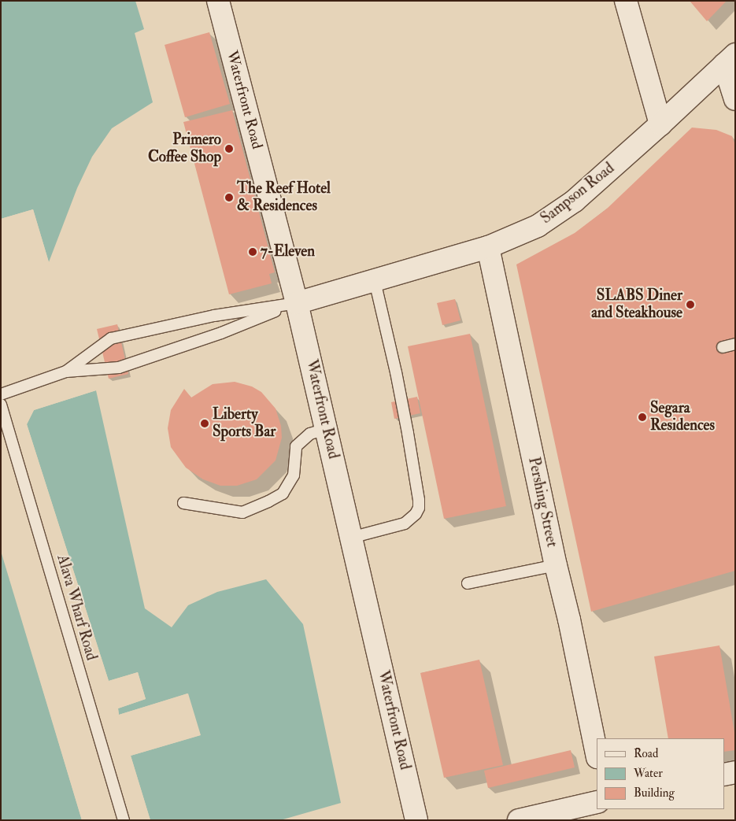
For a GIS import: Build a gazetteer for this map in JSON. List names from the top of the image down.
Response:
{
  "streets": {
    "street": ["Waterfront Road", "Sampson Road", "Pershing Street"],
    "lane": ["Alava Wharf Road"]
  },
  "crossings": [
    ["Waterfront Road", "Sampson Road"],
    ["Sampson Road", "Pershing Street"]
  ],
  "places": [
    "Primero Coffee Shop",
    "The Reef Hotel & Residences",
    "7-Eleven",
    "SLABS Diner and Steakhouse",
    "Segara Residences",
    "Liberty Sports Bar"
  ],
  "legend": ["Road", "Water", "Building"]
}
